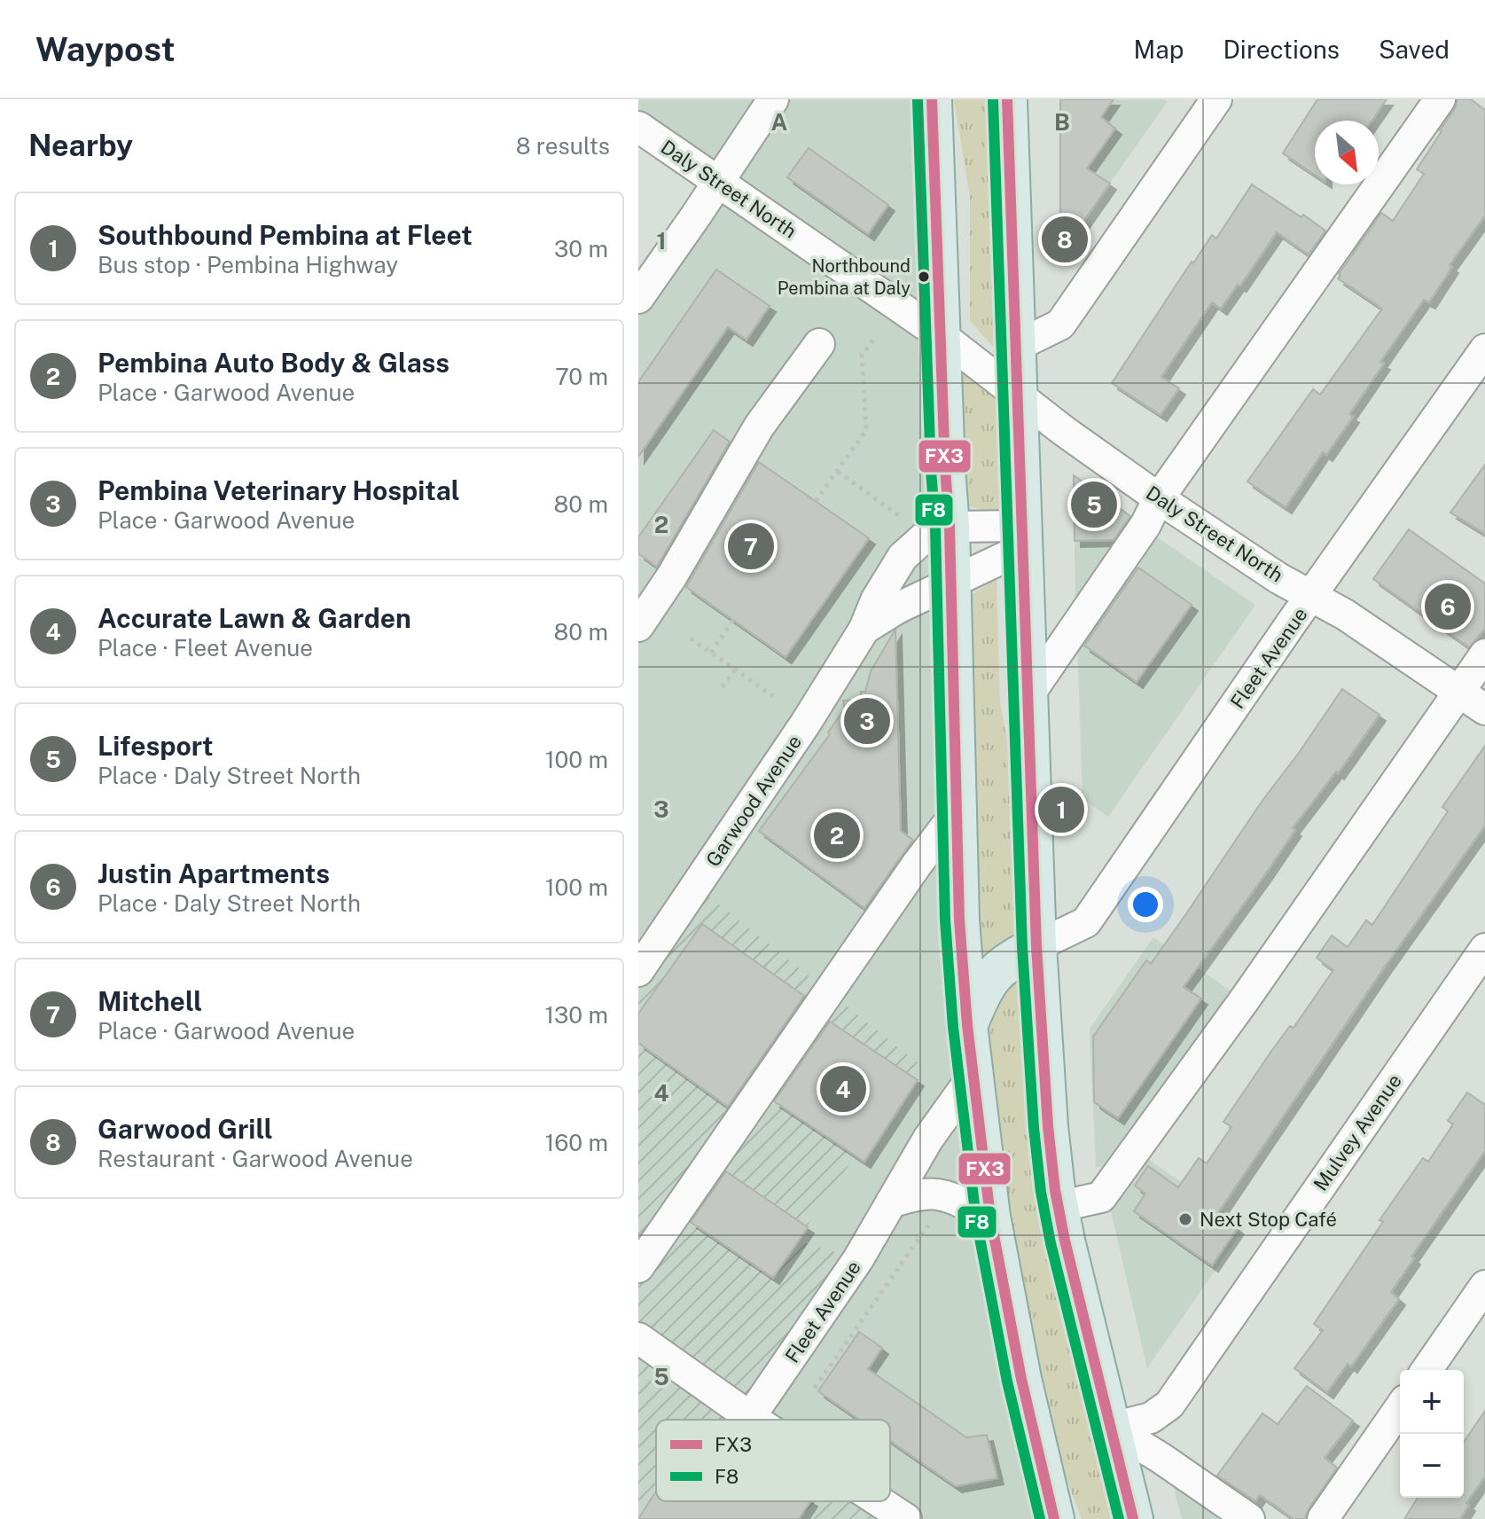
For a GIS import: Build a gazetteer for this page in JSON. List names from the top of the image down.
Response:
{
  "streets": {
    "street": [
      "Daly Street North",
      "Fleet Avenue",
      "Garwood Avenue",
      "Mulvey Avenue"
    ]
  },
  "crossings": [
    ["Daly Street North", "Fleet Avenue"]
  ],
  "places": ["Northbound Pembina at Daly", "Next Stop Café"],
  "lines": ["transit line FX3", "transit line F8"],
  "legend": ["FX3", "F8"],
  "north": "bottom right",
  "page": {
    "header": "Waypost",
    "nav": ["Map", "Directions", "Saved"],
    "heading": ["Nearby", "8 results"],
    "list": [
      {
        "mark": "1",
        "name": "Southbound Pembina at Fleet",
        "note": "Bus stop · Pembina Highway",
        "value": "30 m"
      },
      {
        "mark": "2",
        "name": "Pembina Auto Body & Glass",
        "note": "Place · Garwood Avenue",
        "value": "70 m"
      },
      {
        "mark": "3",
        "name": "Pembina Veterinary Hospital",
        "note": "Place · Garwood Avenue",
        "value": "80 m"
      },
      {
        "mark": "4",
        "name": "Accurate Lawn & Garden",
        "note": "Place · Fleet Avenue",
        "value": "80 m"
      },
      {
        "mark": "5",
        "name": "Lifesport",
        "note": "Place · Daly Street North",
        "value": "100 m"
      },
      {
        "mark": "6",
        "name": "Justin Apartments",
        "note": "Place · Daly Street North",
        "value": "100 m"
      },
      {
        "mark": "7",
        "name": "Mitchell",
        "note": "Place · Garwood Avenue",
        "value": "130 m"
      },
      {
        "mark": "8",
        "name": "Garwood Grill",
        "note": "Restaurant · Garwood Avenue",
        "value": "160 m"
      }
    ],
    "pins": [
      "8",
      "5",
      "7",
      "6",
      "3",
      "1",
      "2",
      "4"
    ],
    "map_buttons": ["+", "−"]
  },
  "grid": {
    "columns": ["A", "B"],
    "rows": [
      "1",
      "2",
      "3",
      "4",
      "5"
    ]
  }
}
